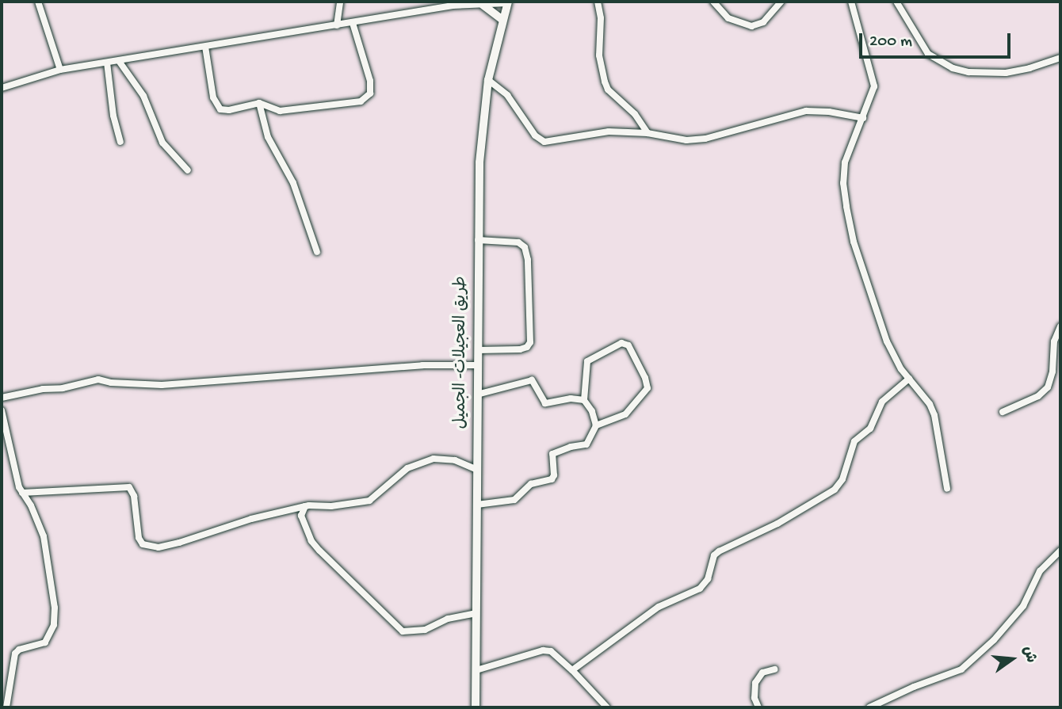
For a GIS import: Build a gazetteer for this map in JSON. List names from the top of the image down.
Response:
{
  "streets": {
    "main road": ["طريق العجيلات- الجميل"]
  },
  "scale_bar": "200 m",
  "north": "right"
}
